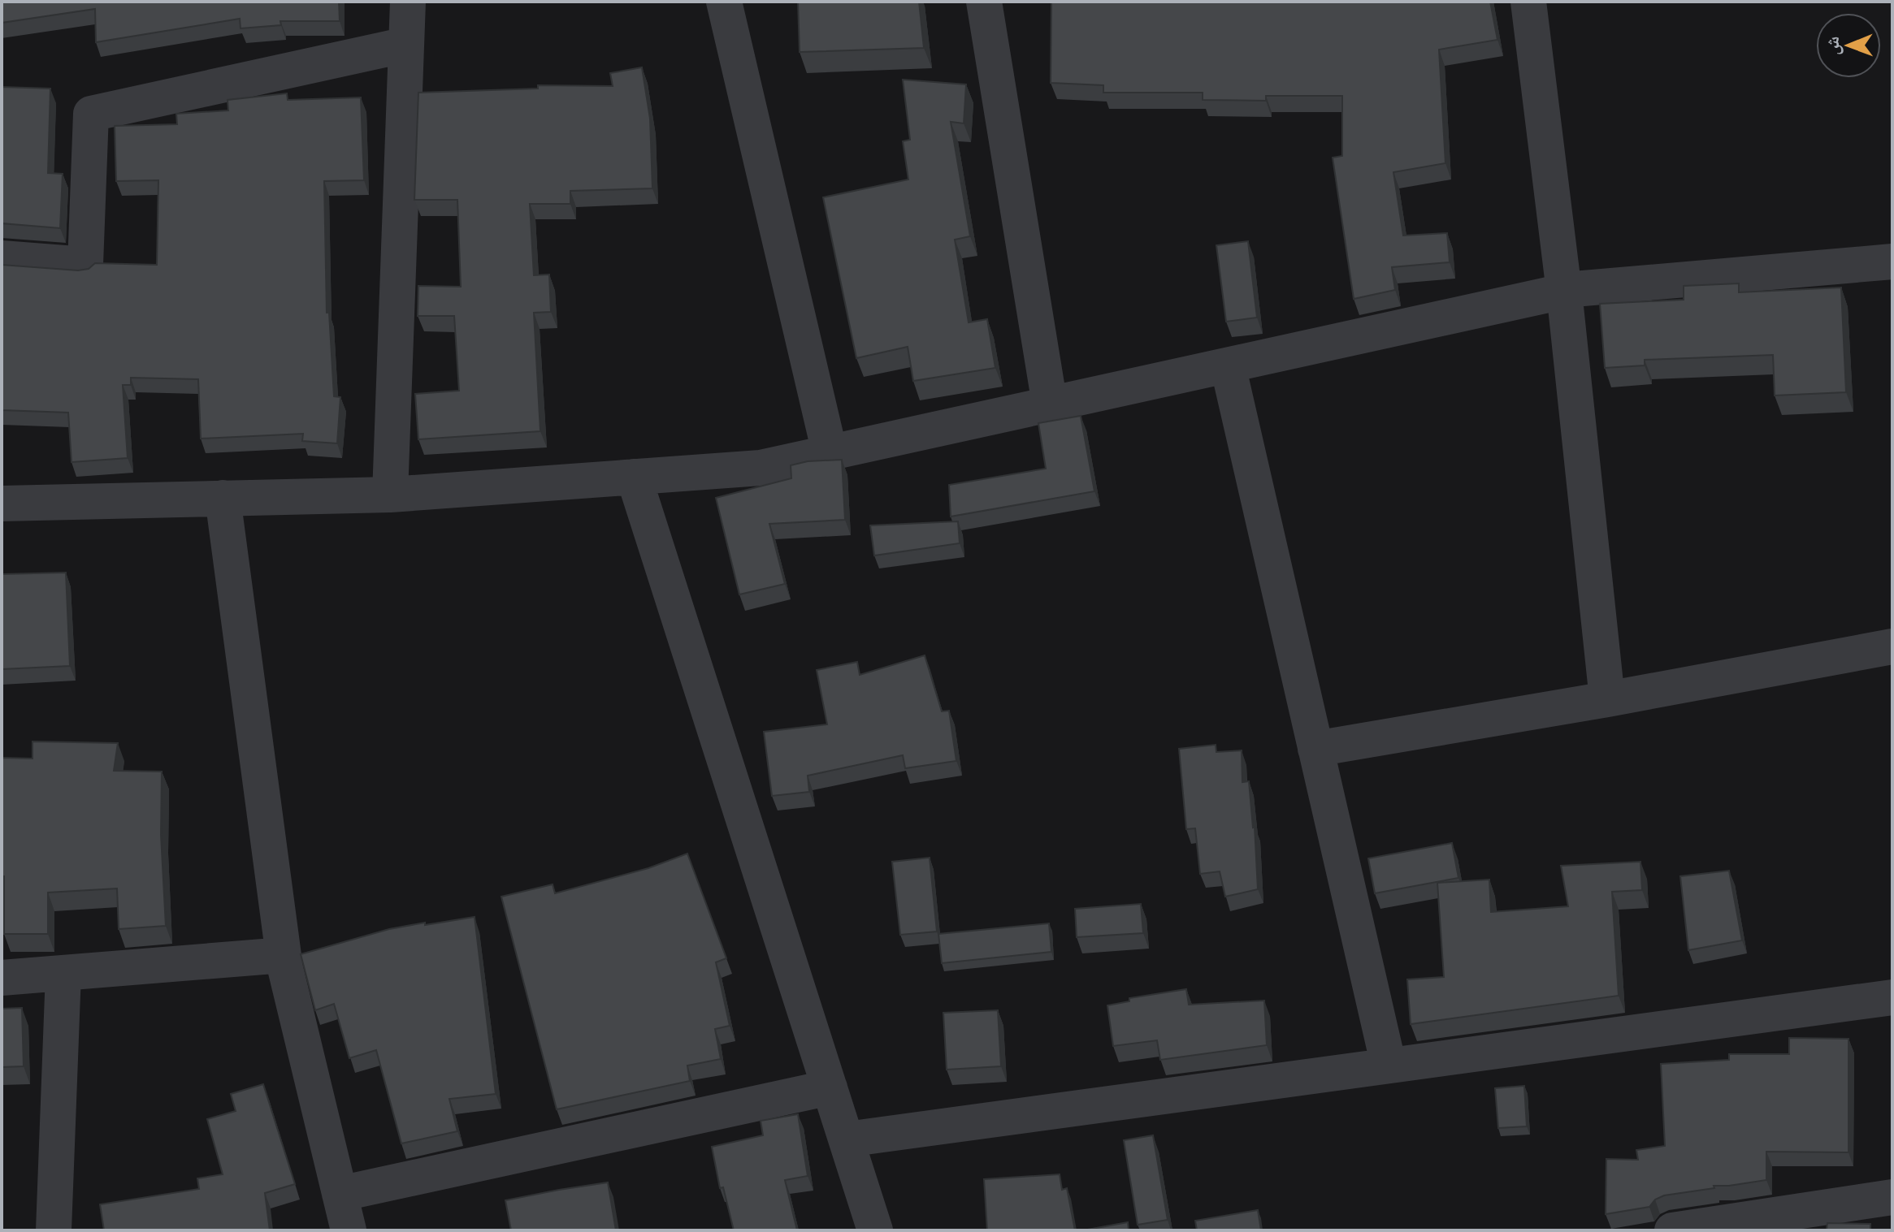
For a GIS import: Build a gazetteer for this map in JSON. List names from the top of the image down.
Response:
{
  "north": "left"
}
